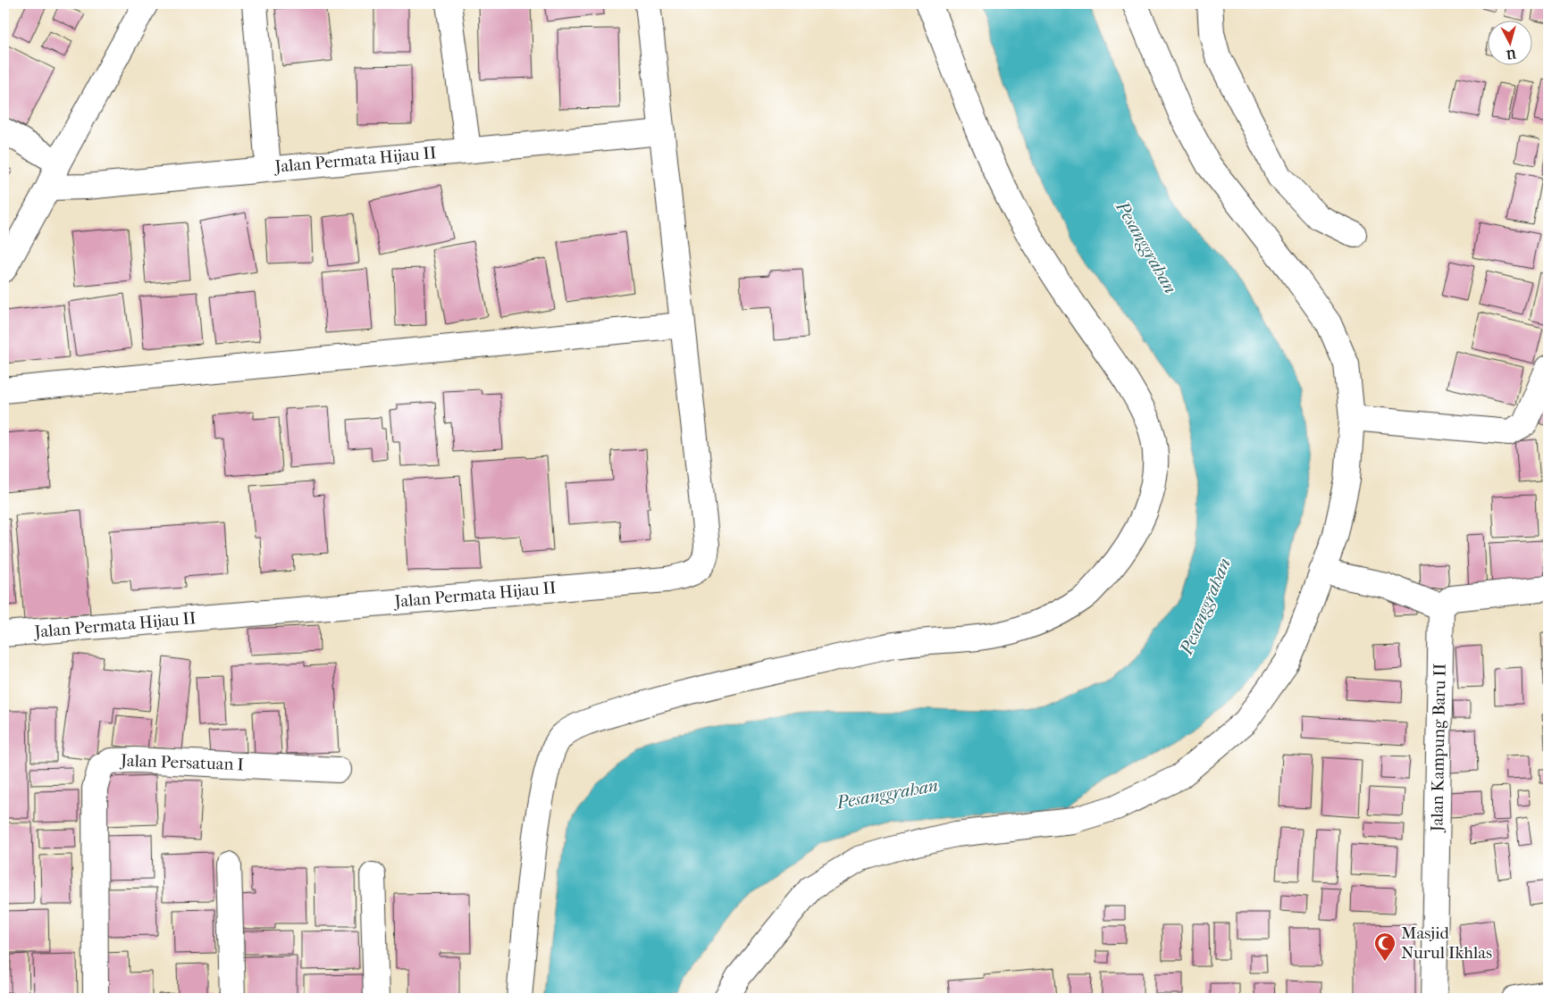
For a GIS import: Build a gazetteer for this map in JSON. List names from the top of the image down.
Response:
{
  "streets": {
    "street": ["Jalan Permata Hijau II", "Jalan Kampung Baru II", "Jalan Persatuan I"]
  },
  "water": ["Pesanggrahan"],
  "places": {
    "mosque": ["Masjid Nurul Ikhlas"]
  },
  "north": "bottom"
}
